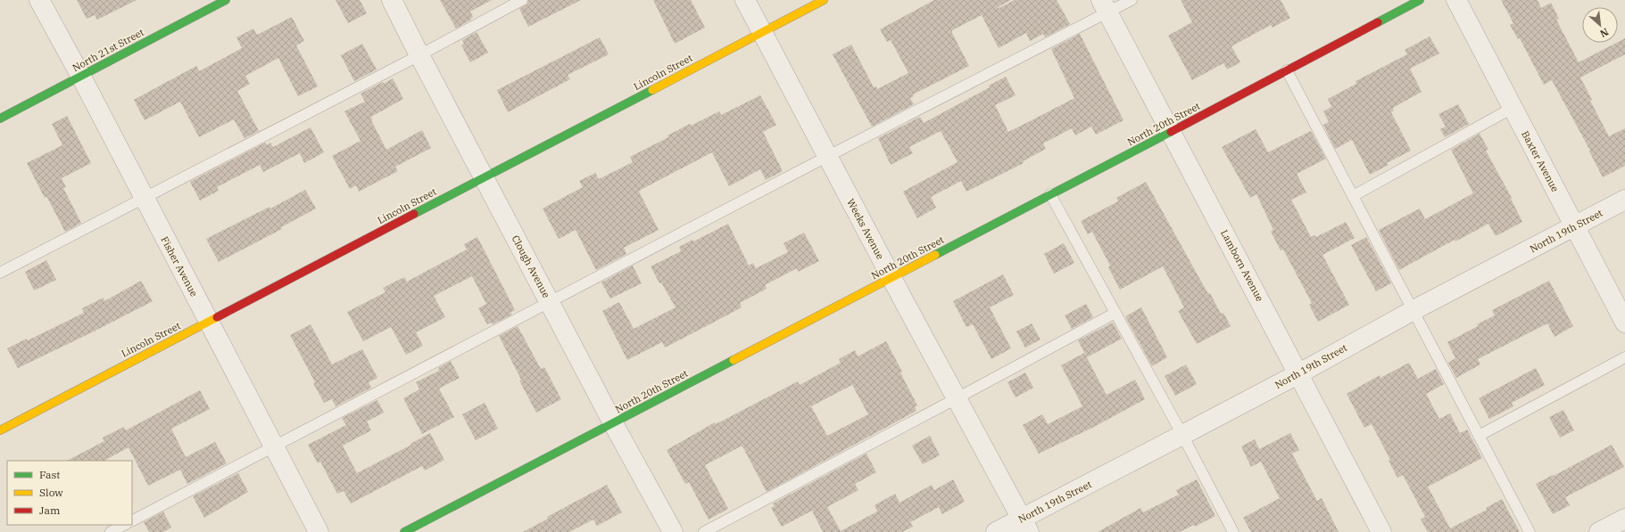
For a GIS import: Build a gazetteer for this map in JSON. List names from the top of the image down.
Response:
{
  "streets": {
    "street": [
      "North 21st Street",
      "Lincoln Street",
      "North 20th Street",
      "Baxter Avenue",
      "Weeks Avenue",
      "North 19th Street",
      "Lamborn Avenue",
      "Fisher Avenue",
      "Clough Avenue"
    ]
  },
  "crossings": [
    ["North 21st Street", "Fisher Avenue"],
    ["Lincoln Street", "Weeks Avenue"],
    ["Lincoln Street", "Fisher Avenue"],
    ["Lincoln Street", "Clough Avenue"],
    ["North 20th Street", "Weeks Avenue"],
    ["North 20th Street", "Lamborn Avenue"],
    ["North 20th Street", "Clough Avenue"],
    ["Baxter Avenue", "North 19th Street"],
    ["Weeks Avenue", "North 19th Street"],
    ["North 19th Street", "Lamborn Avenue"]
  ],
  "legend": ["Fast", "Slow", "Jam"],
  "north": "bottom right"
}
